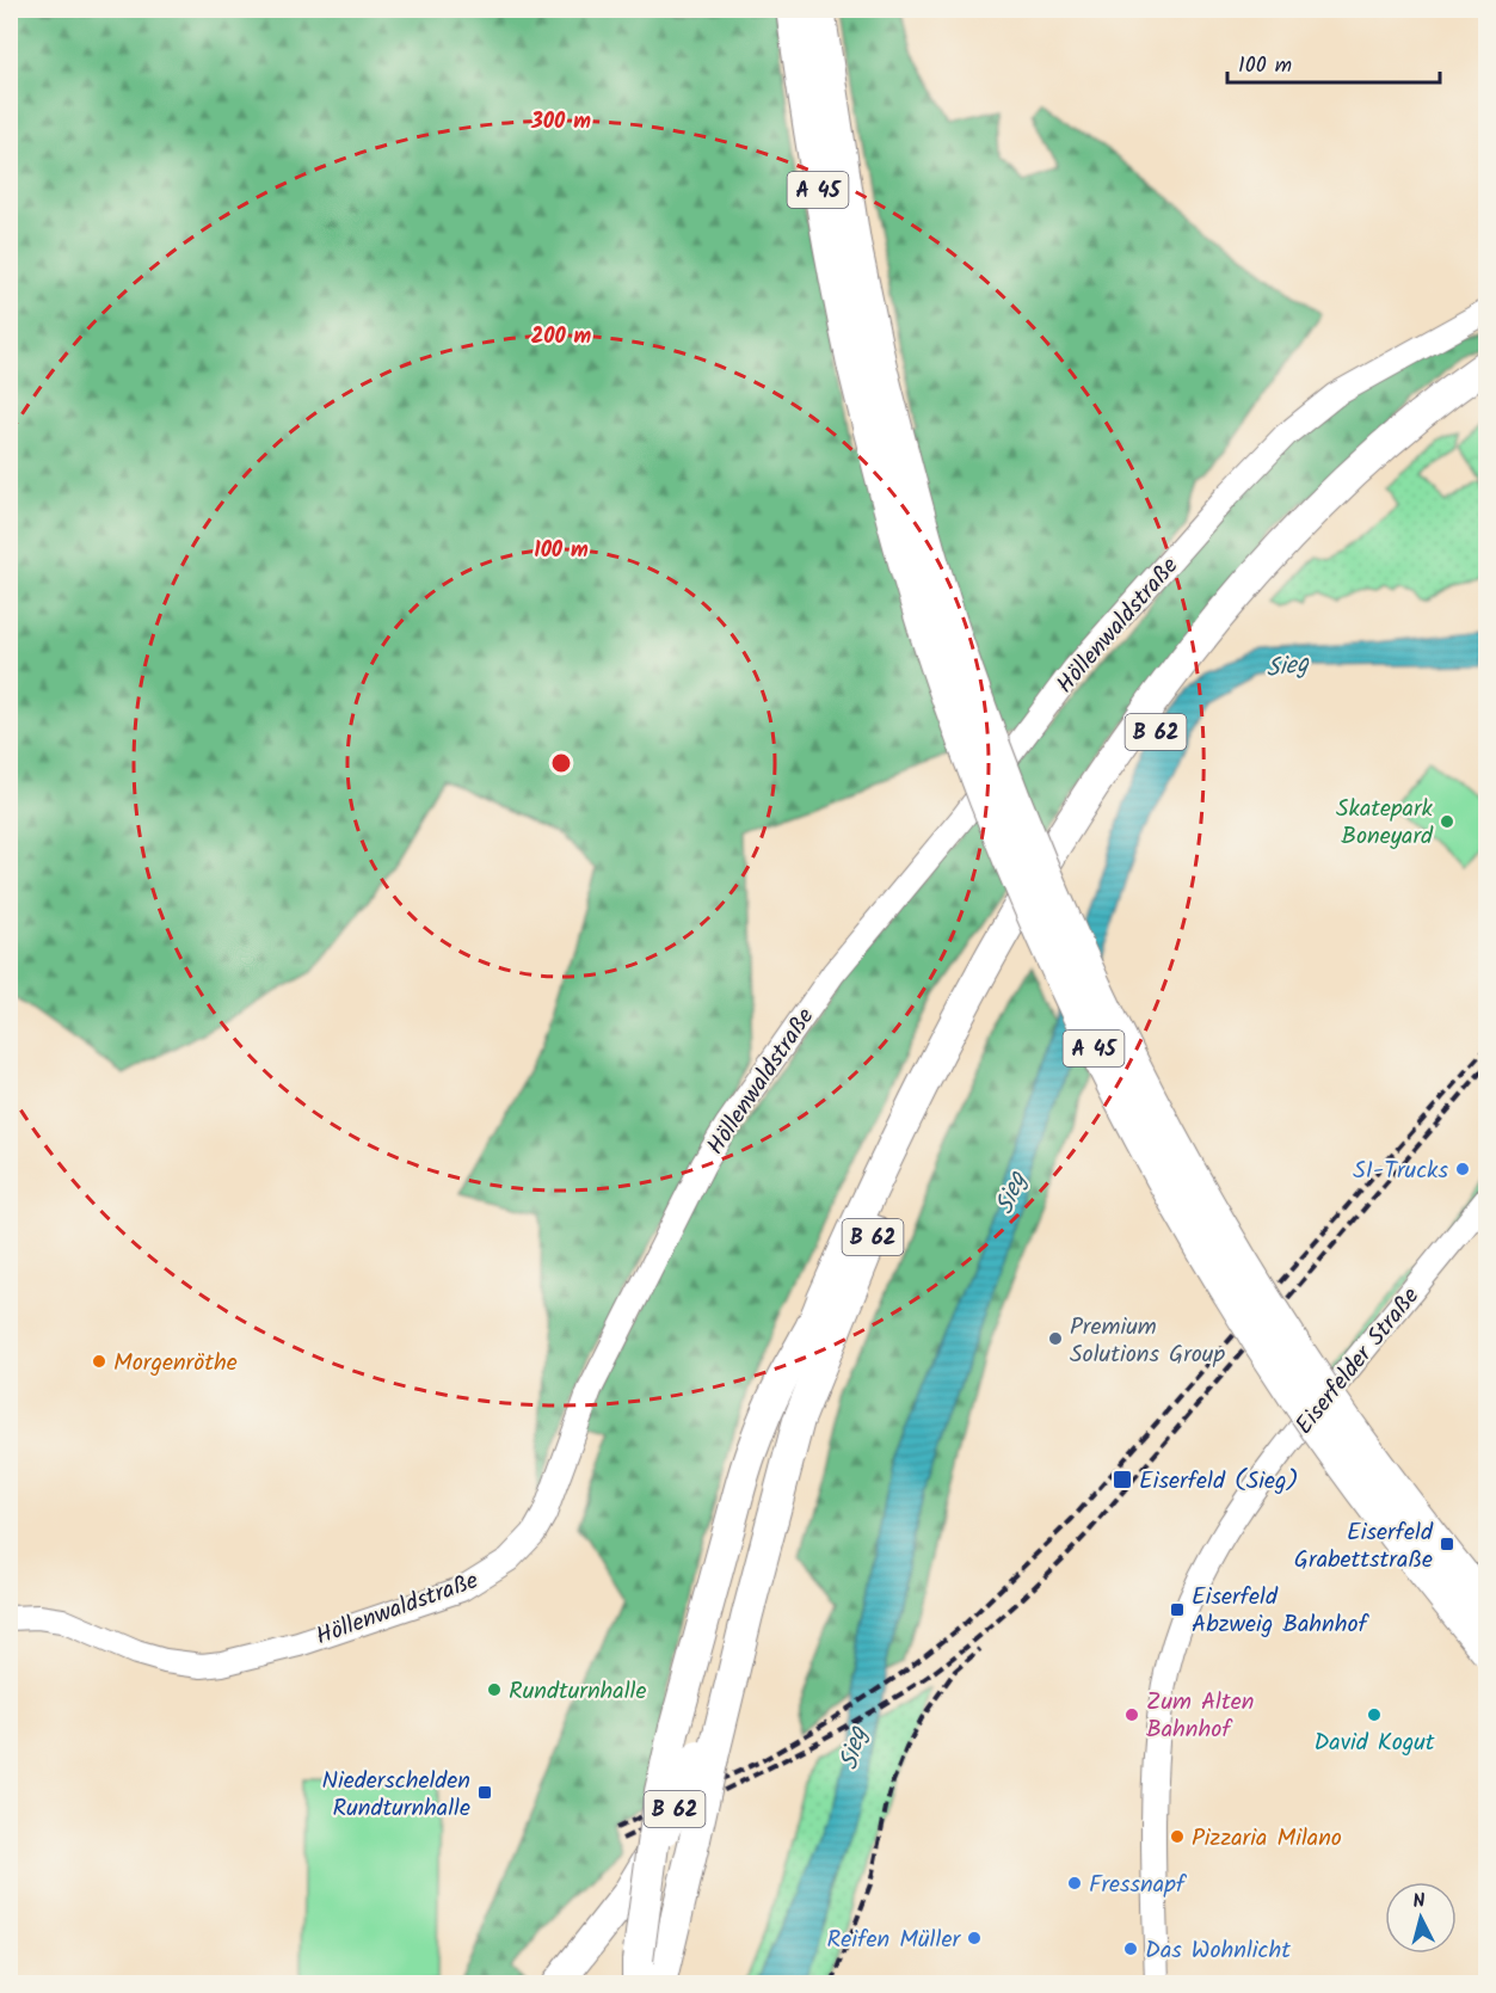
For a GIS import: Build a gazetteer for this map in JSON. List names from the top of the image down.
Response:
{
  "streets": {
    "highway": ["A 45", "B 62"],
    "street": ["Höllenwaldstraße", "Eiserfelder Straße"]
  },
  "water": ["Sieg"],
  "places": {
    "other": [
      "Skatepark Boneyard",
      "SI-Trucks",
      "Premium Solutions Group",
      "Morgenröthe",
      "Rundturnhalle",
      "Zum Alten Bahnhof",
      "David Kogut",
      "Pizzaria Milano",
      "Fressnapf",
      "Reifen Müller",
      "Das Wohnlicht"
    ],
    "transit": [
      "Eiserfeld (Sieg)",
      "Eiserfeld Grabettstraße",
      "Eiserfeld Abzweig Bahnhof",
      "Niederschelden Rundturnhalle"
    ]
  },
  "scale_bar": "100 m",
  "north": "top",
  "rings": ["300 m", "200 m", "100 m"]
}
